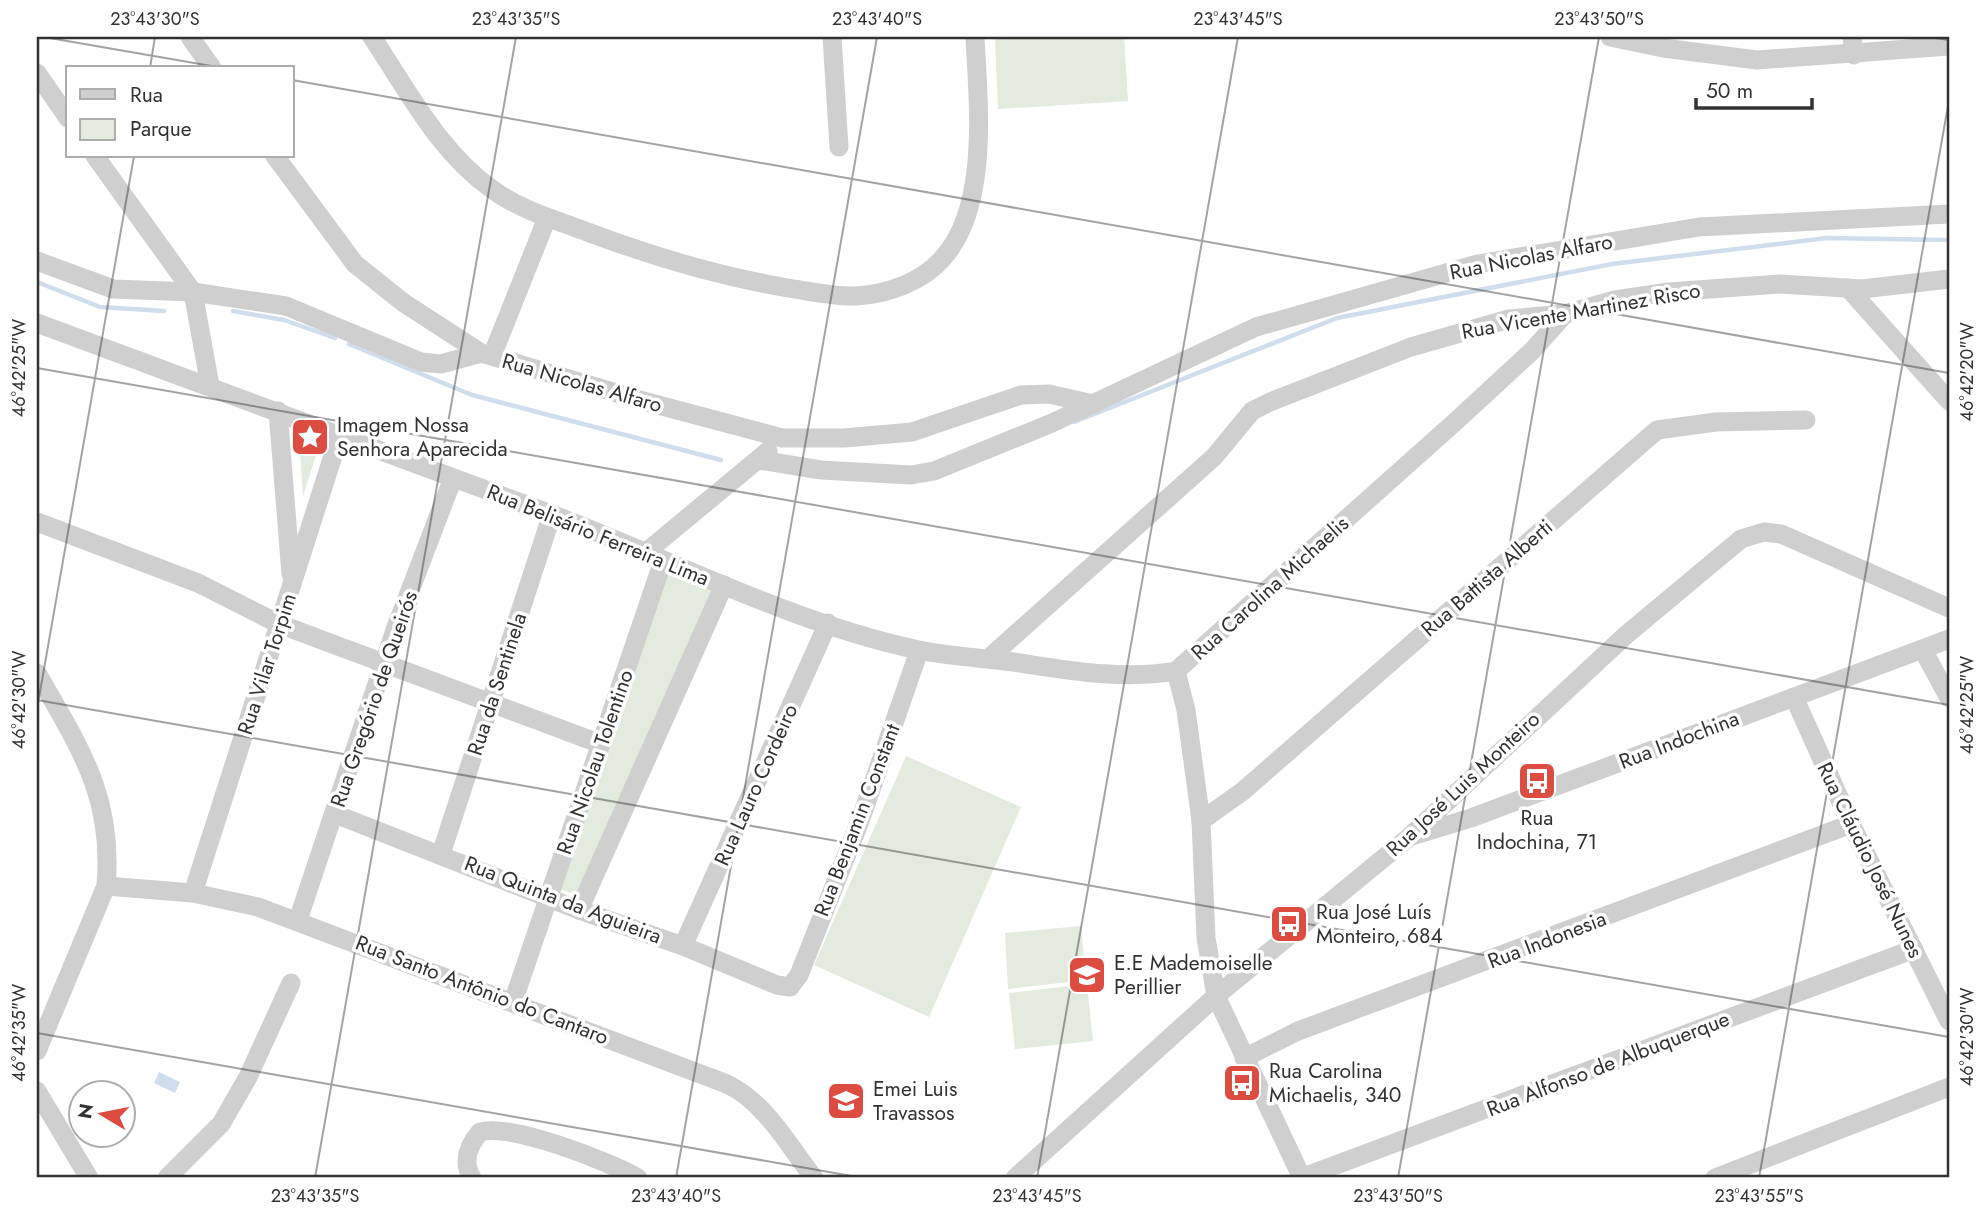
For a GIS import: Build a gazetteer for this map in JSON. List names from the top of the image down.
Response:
{
  "streets": {
    "street": [
      "Rua Nicolas Alfaro",
      "Rua Vicente Martinez Risco",
      "Rua Belisário Ferreira Lima",
      "Rua Battista Alberti",
      "Rua Carolina Michaelis",
      "Rua Vilar Torpim",
      "Rua da Sentinela",
      "Rua Gregório de Queirós",
      "Rua Indochina",
      "Rua Nicolau Tolentino",
      "Rua José Luis Monteiro",
      "Rua Lauro Cordeiro",
      "Rua Benjamin Constant",
      "Rua Cláudio José Nunes",
      "Rua Quinta da Aguieira",
      "Rua Indonesia",
      "Rua Santo Antônio do Cantaro",
      "Rua Alfonso de Albuquerque"
    ]
  },
  "crossings": [
    ["Rua Vicente Martinez Risco", "Rua Belisário Ferreira Lima"],
    ["Rua Vicente Martinez Risco", "Rua Carolina Michaelis"],
    ["Rua Belisário Ferreira Lima", "Rua Carolina Michaelis"],
    ["Rua Belisário Ferreira Lima", "Rua Vilar Torpim"],
    ["Rua Belisário Ferreira Lima", "Rua da Sentinela"],
    ["Rua Belisário Ferreira Lima", "Rua Gregório de Queirós"],
    ["Rua Belisário Ferreira Lima", "Rua Nicolau Tolentino"],
    ["Rua Belisário Ferreira Lima", "Rua Lauro Cordeiro"],
    ["Rua Belisário Ferreira Lima", "Rua Benjamin Constant"],
    ["Rua Battista Alberti", "Rua Carolina Michaelis"],
    ["Rua Carolina Michaelis", "Rua José Luis Monteiro"],
    ["Rua Carolina Michaelis", "Rua Indonesia"],
    ["Rua Carolina Michaelis", "Rua Alfonso de Albuquerque"],
    ["Rua Vilar Torpim", "Rua Santo Antônio do Cantaro"],
    ["Rua da Sentinela", "Rua Quinta da Aguieira"],
    ["Rua Gregório de Queirós", "Rua Quinta da Aguieira"],
    ["Rua Gregório de Queirós", "Rua Santo Antônio do Cantaro"],
    ["Rua Indochina", "Rua José Luis Monteiro"],
    ["Rua Indochina", "Rua Cláudio José Nunes"],
    ["Rua Nicolau Tolentino", "Rua Quinta da Aguieira"],
    ["Rua Nicolau Tolentino", "Rua Santo Antônio do Cantaro"],
    ["Rua Lauro Cordeiro", "Rua Quinta da Aguieira"],
    ["Rua Benjamin Constant", "Rua Quinta da Aguieira"],
    ["Rua Cláudio José Nunes", "Rua Indonesia"],
    ["Rua Cláudio José Nunes", "Rua Alfonso de Albuquerque"]
  ],
  "places": {
    "place": ["Imagem Nossa Senhora Aparecida"],
    "bus stop": ["Rua Indochina, 71", "Rua José Luís Monteiro, 684", "Rua Carolina Michaelis, 340"],
    "school or university": ["E.E Mademoiselle Perillier", "Emei Luis Travassos"]
  },
  "legend": ["Rua", "Parque"],
  "scale_bar": "50 m",
  "north": "left",
  "coordinates": [
    "23°43'30\"S",
    "23°43'35\"S",
    "23°43'40\"S",
    "23°43'45\"S",
    "23°43'50\"S",
    "46°42'25\"W",
    "46°42'20\"W",
    "46°42'30\"W",
    "46°42'35\"W",
    "23°43'55\"S"
  ]
}
